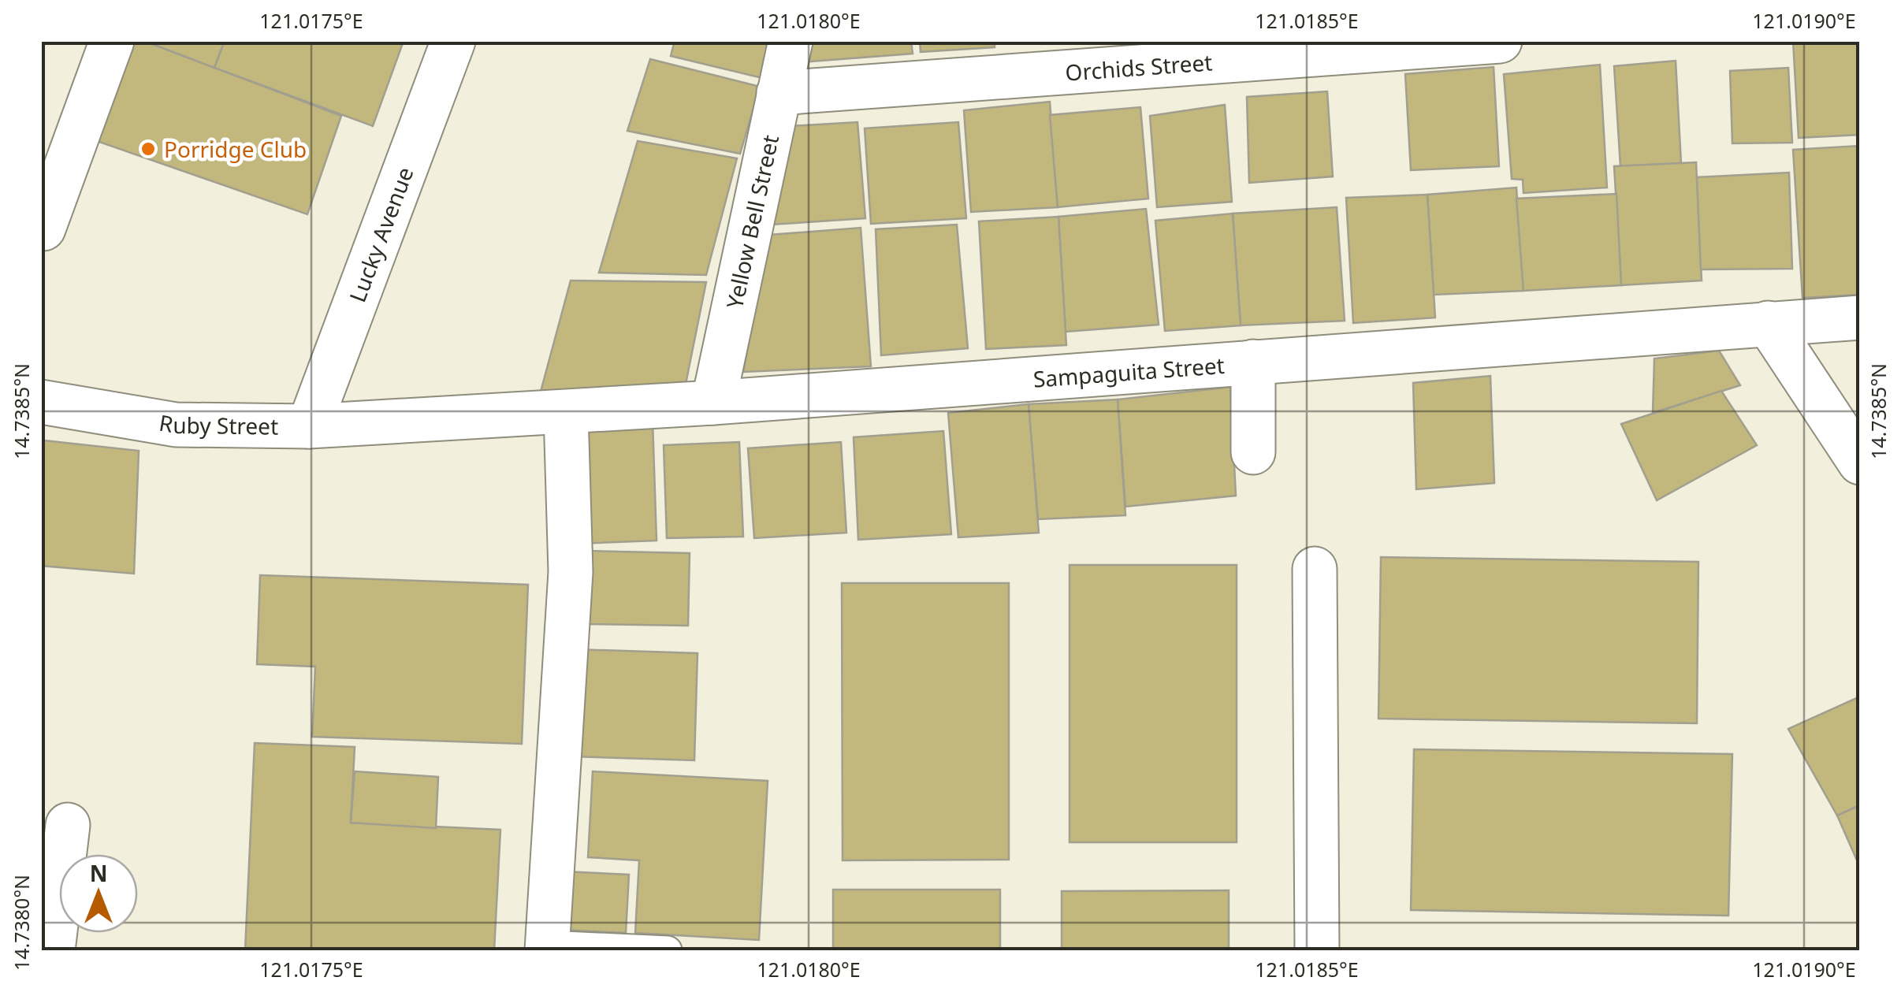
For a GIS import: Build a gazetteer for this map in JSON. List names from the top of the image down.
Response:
{
  "streets": {
    "street": [
      "Orchids Street",
      "Yellow Bell Street",
      "Lucky Avenue",
      "Sampaguita Street",
      "Ruby Street"
    ]
  },
  "crossings": [
    ["Orchids Street", "Yellow Bell Street"],
    ["Yellow Bell Street", "Sampaguita Street"],
    ["Lucky Avenue", "Ruby Street"],
    ["Sampaguita Street", "Ruby Street"]
  ],
  "places": ["Porridge Club"],
  "north": "top",
  "coordinates": [
    "121.0175°E",
    "121.0180°E",
    "121.0185°E",
    "121.0190°E",
    "14.7385°N",
    "14.7380°N"
  ]
}
